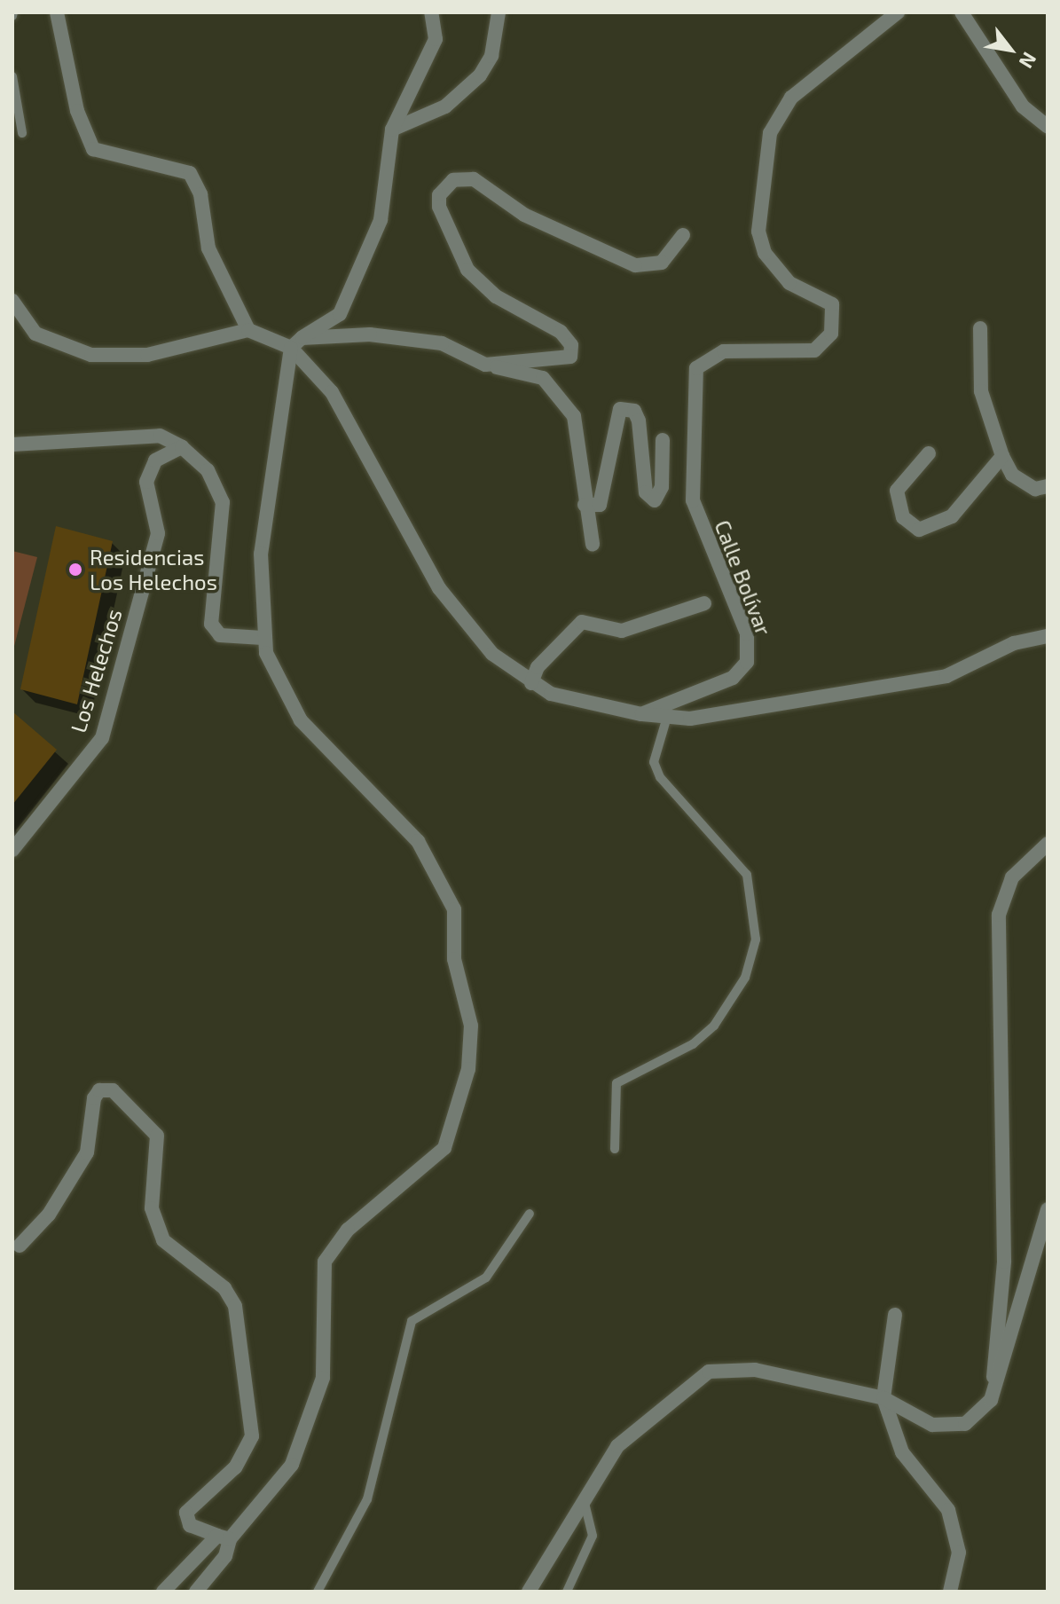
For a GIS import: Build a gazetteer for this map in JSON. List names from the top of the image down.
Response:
{
  "streets": {
    "street": ["Calle Bolívar", "Los Helechos"]
  },
  "places": ["Residencias Los Helechos"],
  "north": "bottom right"
}
